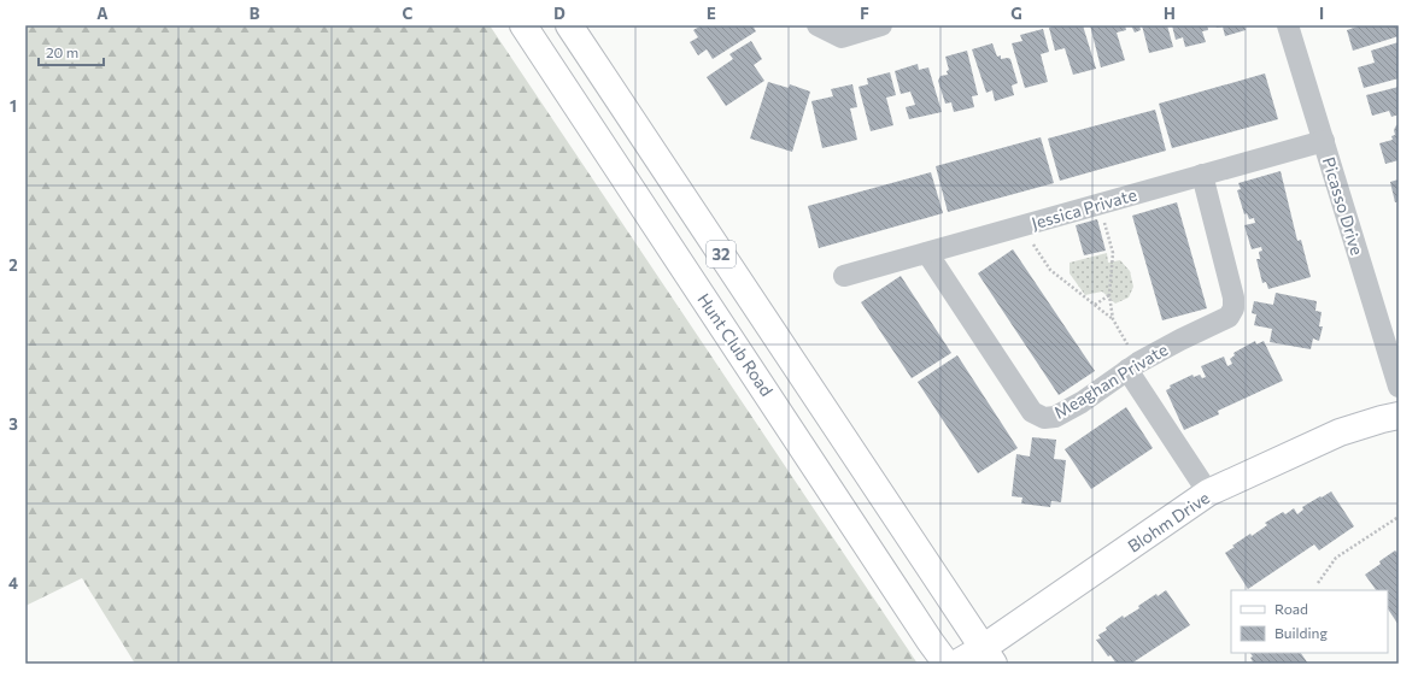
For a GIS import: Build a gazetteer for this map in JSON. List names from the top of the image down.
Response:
{
  "streets": {
    "main road": ["32", "Hunt Club Road", "Blohm Drive"],
    "street": ["Picasso Drive", "Jessica Private", "Meaghan Private"]
  },
  "crossings": [
    ["Picasso Drive", "Jessica Private"],
    ["Jessica Private", "Meaghan Private"],
    ["32", "Blohm Drive"]
  ],
  "legend": ["Road", "Building"],
  "scale_bar": "20 m",
  "grid": {
    "columns": [
      "A",
      "B",
      "C",
      "D",
      "E",
      "F",
      "G",
      "H",
      "I"
    ],
    "rows": [
      "1",
      "2",
      "3",
      "4"
    ]
  }
}
